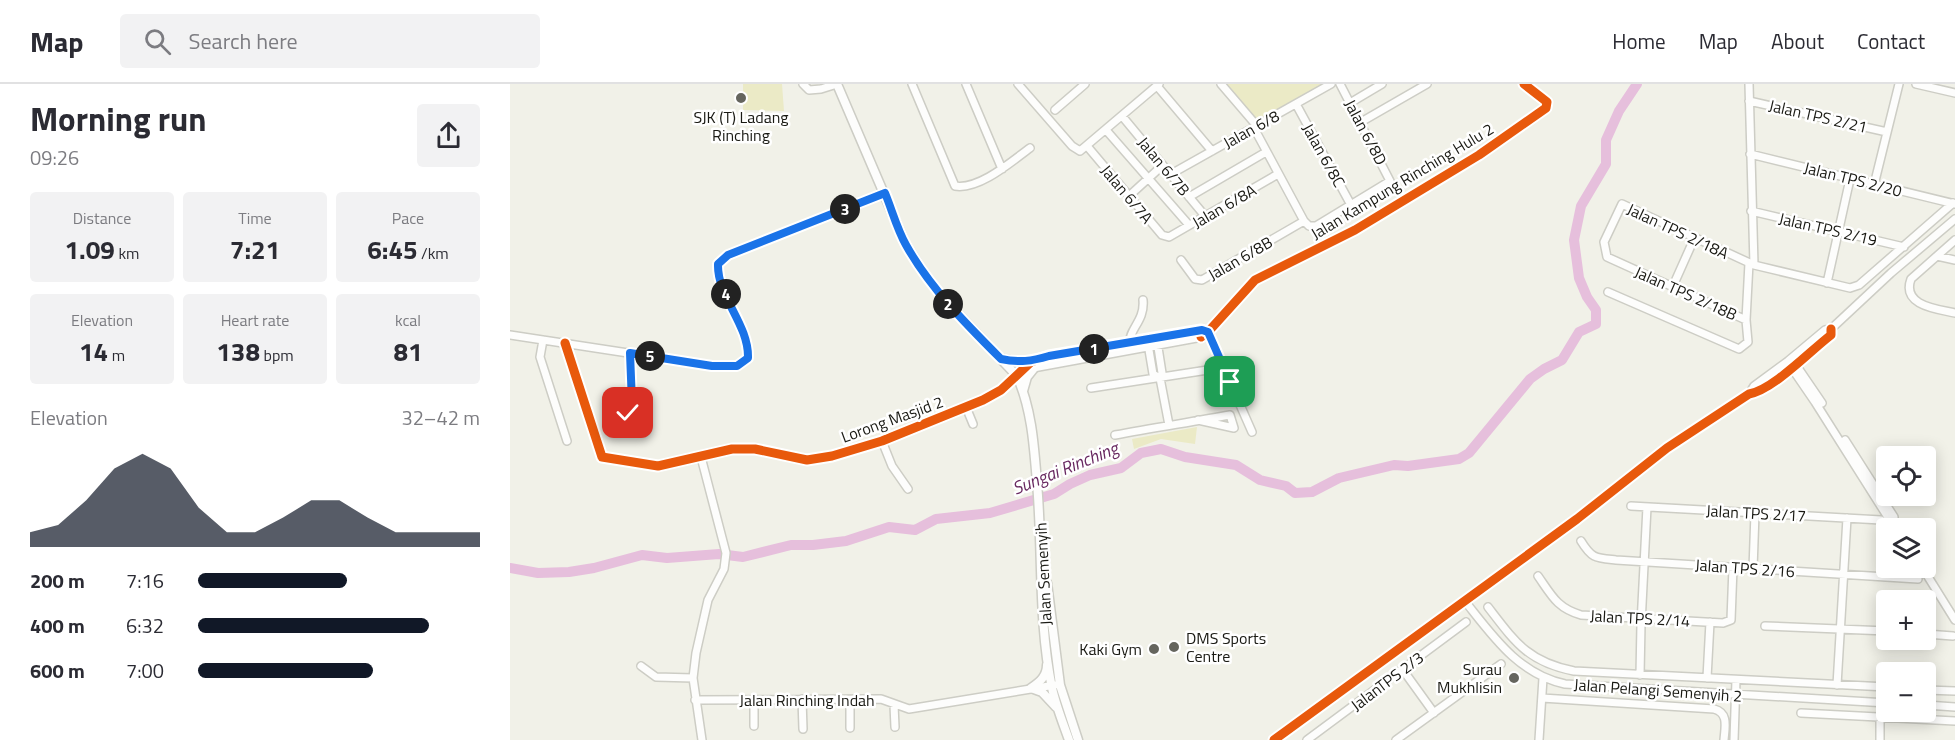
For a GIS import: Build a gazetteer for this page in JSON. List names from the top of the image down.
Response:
{
  "streets": {
    "main road": ["Jalan Semenyih"],
    "street": [
      "Jalan TPS 2/21",
      "Jalan 6/8",
      "Jalan 6/8D",
      "Jalan 6/8C",
      "Jalan 6/7B",
      "Jalan TPS 2/20",
      "Jalan Kampung Rinching Hulu 2",
      "Jalan 6/7A",
      "Jalan 6/8A",
      "Jalan TPS 2/19",
      "Jalan TPS 2/18A",
      "Jalan 6/8B",
      "Jalan TPS 2/18B",
      "Lorong Masjid 2",
      "Jalan TPS 2/17",
      "Jalan TPS 2/16",
      "Jalan TPS 2/14",
      "JalanTPS 2/3",
      "Jalan Pelangi Semenyih 2",
      "Jalan Rinching Indah"
    ]
  },
  "crossings": [
    ["Jalan TPS 2/21", "Jalan TPS 2/18B"],
    ["Jalan 6/8", "Jalan 6/8C"],
    ["Jalan 6/8", "Jalan 6/7B"],
    ["Jalan 6/8D", "Jalan 6/8C"],
    ["Jalan 6/7B", "Jalan 6/8A"],
    ["Jalan TPS 2/20", "Jalan TPS 2/18A"],
    ["Jalan TPS 2/20", "Jalan TPS 2/18B"],
    ["Jalan 6/7A", "Jalan 6/8A"],
    ["Jalan TPS 2/19", "Jalan TPS 2/18A"],
    ["Jalan TPS 2/19", "Jalan TPS 2/18B"],
    ["Jalan TPS 2/18A", "Jalan TPS 2/18B"],
    ["Lorong Masjid 2", "Jalan Semenyih"],
    ["Jalan TPS 2/16", "Jalan TPS 2/14"],
    ["Jalan Semenyih", "Jalan Rinching Indah"]
  ],
  "water": ["Sungai Rinching"],
  "places": [
    "SJK (T) Ladang Rinching",
    "DMS Sports Centre",
    "Kaki Gym",
    "Surau Mukhlisin"
  ],
  "page": {
    "header": "Map",
    "search": "Search here",
    "nav": [
      "Home",
      "Map",
      "About",
      "Contact"
    ],
    "heading": ["Morning run", "09:26"],
    "stats": [
      ["Distance", "1.09 km"],
      ["Time", "7:21"],
      ["Pace", "6:45 /km"],
      ["Elevation", "14 m"],
      ["Heart rate", "138 bpm"],
      ["kcal", "81"]
    ],
    "pins": [
      "3",
      "4",
      "2",
      "1",
      "5"
    ],
    "chart": ["Elevation", "32–42 m"],
    "map_buttons": ["+", "−"],
    "list": [
      {
        "name": "200 m",
        "note": "7:16"
      },
      {
        "name": "400 m",
        "note": "6:32"
      },
      {
        "name": "600 m",
        "note": "7:00"
      }
    ]
  }
}
